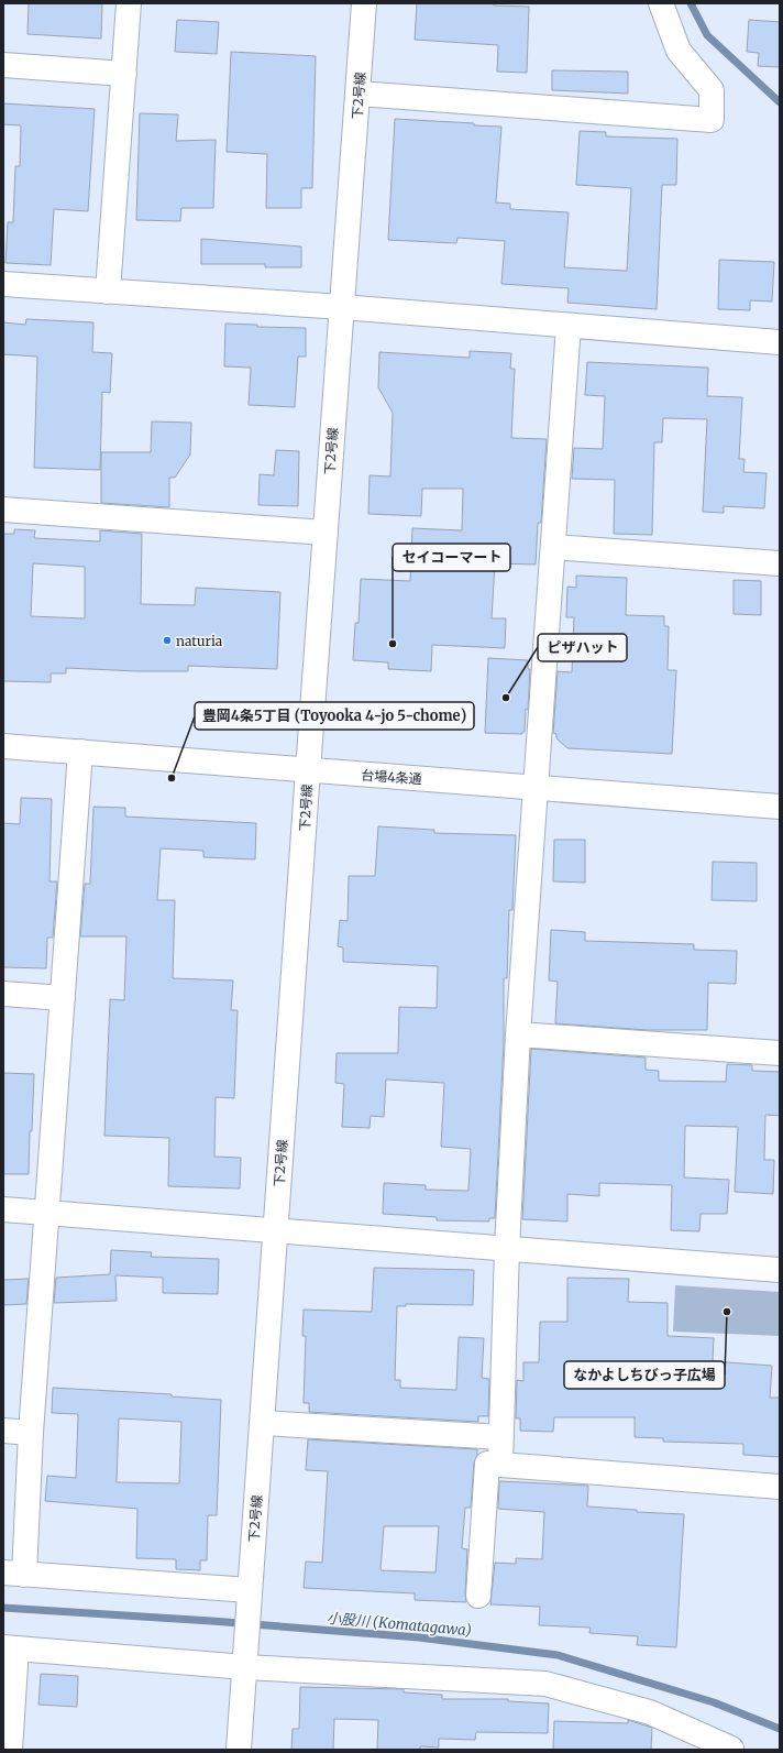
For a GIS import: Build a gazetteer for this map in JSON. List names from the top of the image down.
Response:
{
  "streets": {
    "street": ["下2号線", "台場4条通"]
  },
  "crossings": [
    ["下2号線", "台場4条通"]
  ],
  "water": ["小股川 (Komatagawa)"],
  "places": [
    "naturia",
    "セイコーマート",
    "ピザハット",
    "豊岡4条5丁目 (Toyooka 4-jo 5-chome)",
    "なかよしちびっ子広場"
  ]
}
